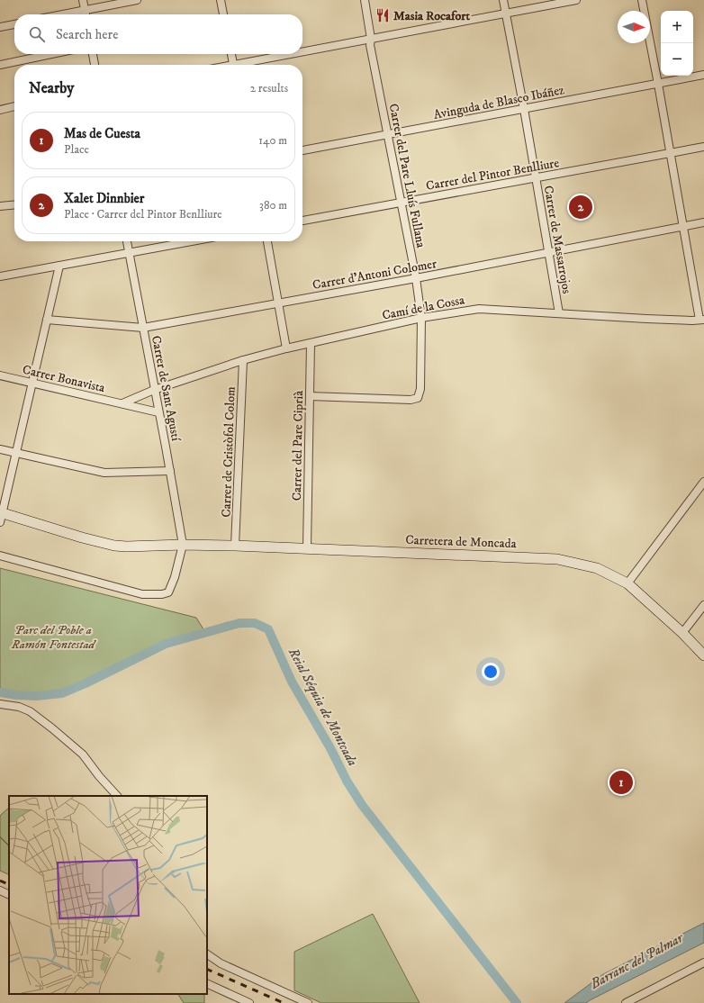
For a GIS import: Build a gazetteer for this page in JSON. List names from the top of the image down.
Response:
{
  "streets": {
    "street": [
      "Avinguda de Blasco Ibáñez",
      "Carrer del Pintor Benlliure",
      "Carrer del Pare Lluís Fullana",
      "Carrer de Massarrojos",
      "Carrer d'Antoni Colomer",
      "Camí de la Cossa",
      "Carrer Bonavista",
      "Carrer de Sant Agustí",
      "Carrer del Pare Ciprià",
      "Carrer de Cristòfol Colom",
      "Carretera de Moncada"
    ]
  },
  "crossings": [
    ["Avinguda de Blasco Ibáñez", "Carrer del Pare Lluís Fullana"],
    ["Avinguda de Blasco Ibáñez", "Carrer de Massarrojos"],
    ["Carrer del Pintor Benlliure", "Carrer del Pare Lluís Fullana"],
    ["Carrer del Pintor Benlliure", "Carrer de Massarrojos"],
    ["Carrer del Pare Lluís Fullana", "Carrer d'Antoni Colomer"],
    ["Carrer del Pare Lluís Fullana", "Camí de la Cossa"],
    ["Carrer del Pare Lluís Fullana", "Carrer del Pare Ciprià"],
    ["Carrer de Massarrojos", "Carrer d'Antoni Colomer"],
    ["Carrer de Massarrojos", "Camí de la Cossa"],
    ["Carrer d'Antoni Colomer", "Carrer de Sant Agustí"],
    ["Camí de la Cossa", "Carrer de Sant Agustí"],
    ["Camí de la Cossa", "Carrer del Pare Ciprià"],
    ["Camí de la Cossa", "Carrer de Cristòfol Colom"],
    ["Carrer Bonavista", "Carrer de Sant Agustí"],
    ["Carrer de Sant Agustí", "Carretera de Moncada"],
    ["Carrer del Pare Ciprià", "Carretera de Moncada"],
    ["Carrer de Cristòfol Colom", "Carretera de Moncada"]
  ],
  "water": ["Reial Séquia de Montcada", "Barranc del Palmar"],
  "parks": ["Parc del Poble a Ramón Fontestad"],
  "places": {
    "restaurant": ["Masia Rocafort"]
  },
  "north": "right",
  "page": {
    "map_buttons": ["+", "−"],
    "search": "Search here",
    "heading": ["Nearby", "2 results"],
    "list": [
      {
        "mark": "1",
        "name": "Mas de Cuesta",
        "note": "Place",
        "value": "140 m"
      },
      {
        "mark": "2",
        "name": "Xalet Dinnbier",
        "note": "Place · Carrer del Pintor Benlliure",
        "value": "380 m"
      }
    ],
    "pins": ["2", "1"]
  }
}
